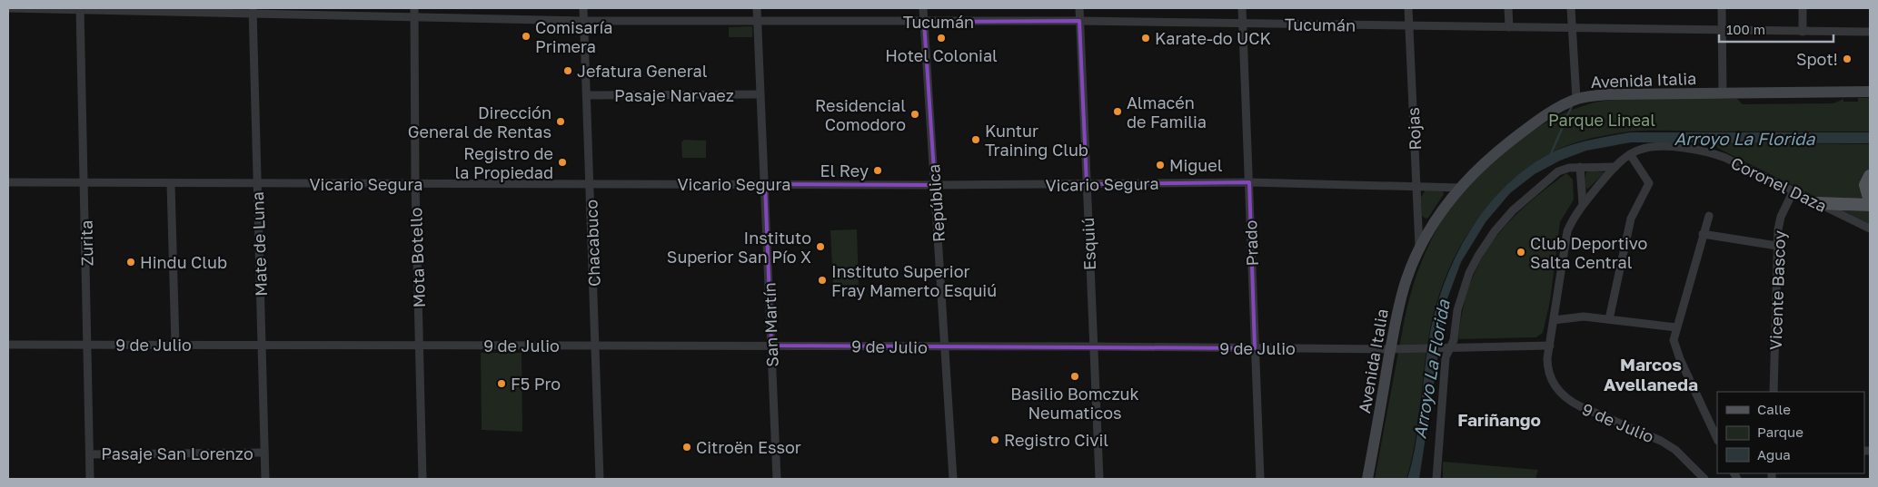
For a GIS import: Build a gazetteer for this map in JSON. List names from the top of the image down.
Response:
{
  "streets": {
    "main road": ["Avenida Italia"],
    "street": [
      "Tucumán",
      "Pasaje Narvaez",
      "Rojas",
      "Vicario Segura",
      "Coronel Daza",
      "República",
      "Zurita",
      "Chacabuco",
      "Prado",
      "Mate de Luna",
      "Esquiú",
      "Mota Botello",
      "Vicente Bascoy",
      "San Martín",
      "9 de Julio",
      "Pasaje San Lorenzo"
    ]
  },
  "crossings": [
    ["Tucumán", "Rojas"],
    ["Tucumán", "República"],
    ["Tucumán", "Zurita"],
    ["Tucumán", "Chacabuco"],
    ["Tucumán", "Prado"],
    ["Tucumán", "Mate de Luna"],
    ["Tucumán", "Esquiú"],
    ["Tucumán", "Mota Botello"],
    ["Tucumán", "San Martín"],
    ["Avenida Italia", "Rojas"],
    ["Avenida Italia", "Vicario Segura"],
    ["Avenida Italia", "9 de Julio"],
    ["Pasaje Narvaez", "Chacabuco"],
    ["Pasaje Narvaez", "San Martín"],
    ["Rojas", "Vicario Segura"],
    ["Vicario Segura", "República"],
    ["Vicario Segura", "Zurita"],
    ["Vicario Segura", "Chacabuco"],
    ["Vicario Segura", "Prado"],
    ["Vicario Segura", "Mate de Luna"],
    ["Vicario Segura", "Esquiú"],
    ["Vicario Segura", "Mota Botello"],
    ["Vicario Segura", "San Martín"],
    ["Coronel Daza", "Vicente Bascoy"],
    ["Coronel Daza", "9 de Julio"],
    ["República", "9 de Julio"],
    ["Zurita", "9 de Julio"],
    ["Zurita", "Pasaje San Lorenzo"],
    ["Chacabuco", "9 de Julio"],
    ["Prado", "9 de Julio"],
    ["Mate de Luna", "9 de Julio"],
    ["Mate de Luna", "Pasaje San Lorenzo"],
    ["Esquiú", "9 de Julio"],
    ["Mota Botello", "9 de Julio"],
    ["San Martín", "9 de Julio"]
  ],
  "districts": ["Marcos Avellaneda", "Fariñango"],
  "water": ["Arroyo La Florida"],
  "parks": ["Parque Lineal"],
  "places": [
    "Comisaría Primera",
    "Hotel Colonial",
    "Karate-do UCK",
    "Spot!",
    "Jefatura General",
    "Almacén de Familia",
    "Residencial Comodoro",
    "Dirección General de Rentas",
    "Kuntur Training Club",
    "Registro de la Propiedad",
    "Miguel",
    "El Rey",
    "Instituto Superior San Pío X",
    "Club Deportivo Salta Central",
    "Hindu Club",
    "Instituto Superior Fray Mamerto Esquiú",
    "Basilio Bomczuk Neumaticos",
    "F5 Pro",
    "Registro Civil",
    "Citroën Essor"
  ],
  "legend": ["Calle", "Parque", "Agua"],
  "scale_bar": "100 m"
}
